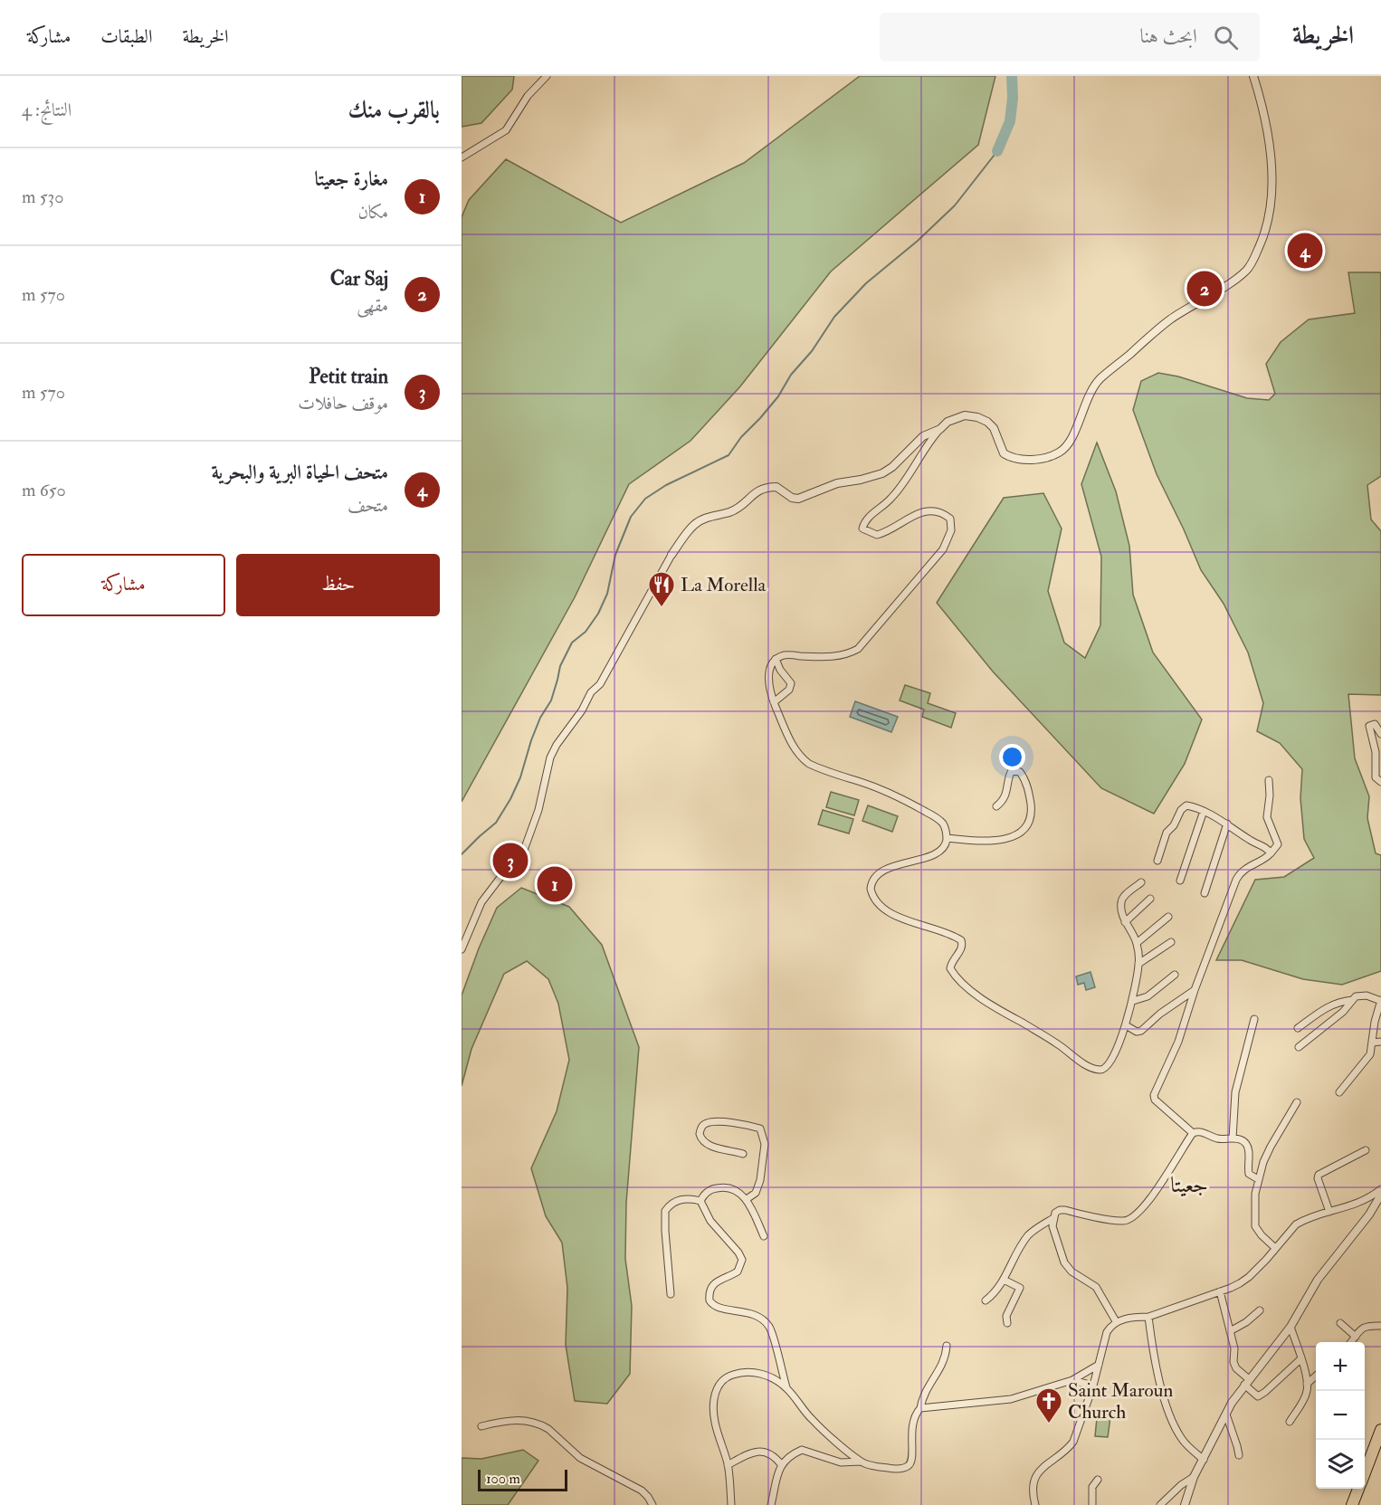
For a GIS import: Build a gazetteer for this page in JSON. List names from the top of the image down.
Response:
{
  "districts": ["جعيتا"],
  "places": {
    "restaurant": ["La Morella"],
    "church": ["Saint Maroun Church"]
  },
  "scale_bar": "100 m",
  "page": {
    "header": "الخريطة",
    "search": "ابحث هنا",
    "nav": ["الخريطة", "الطبقات", "مشاركة"],
    "heading": ["بالقرب منك", "النتائج: 4"],
    "list": [
      {
        "mark": "1",
        "name": "مغارة جعيتا",
        "note": "مكان",
        "value": "530 m"
      },
      {
        "mark": "2",
        "name": "Car Saj",
        "note": "مقهى",
        "value": "570 m"
      },
      {
        "mark": "3",
        "name": "Petit train",
        "note": "موقف حافلات",
        "value": "570 m"
      },
      {
        "mark": "4",
        "name": "متحف الحياة البرية والبحرية",
        "note": "متحف",
        "value": "650 m"
      }
    ],
    "pins": [
      "4",
      "2",
      "3",
      "1"
    ],
    "buttons": ["حفظ", "مشاركة"],
    "map_buttons": ["+", "−"],
    "scale": "100 m"
  }
}
